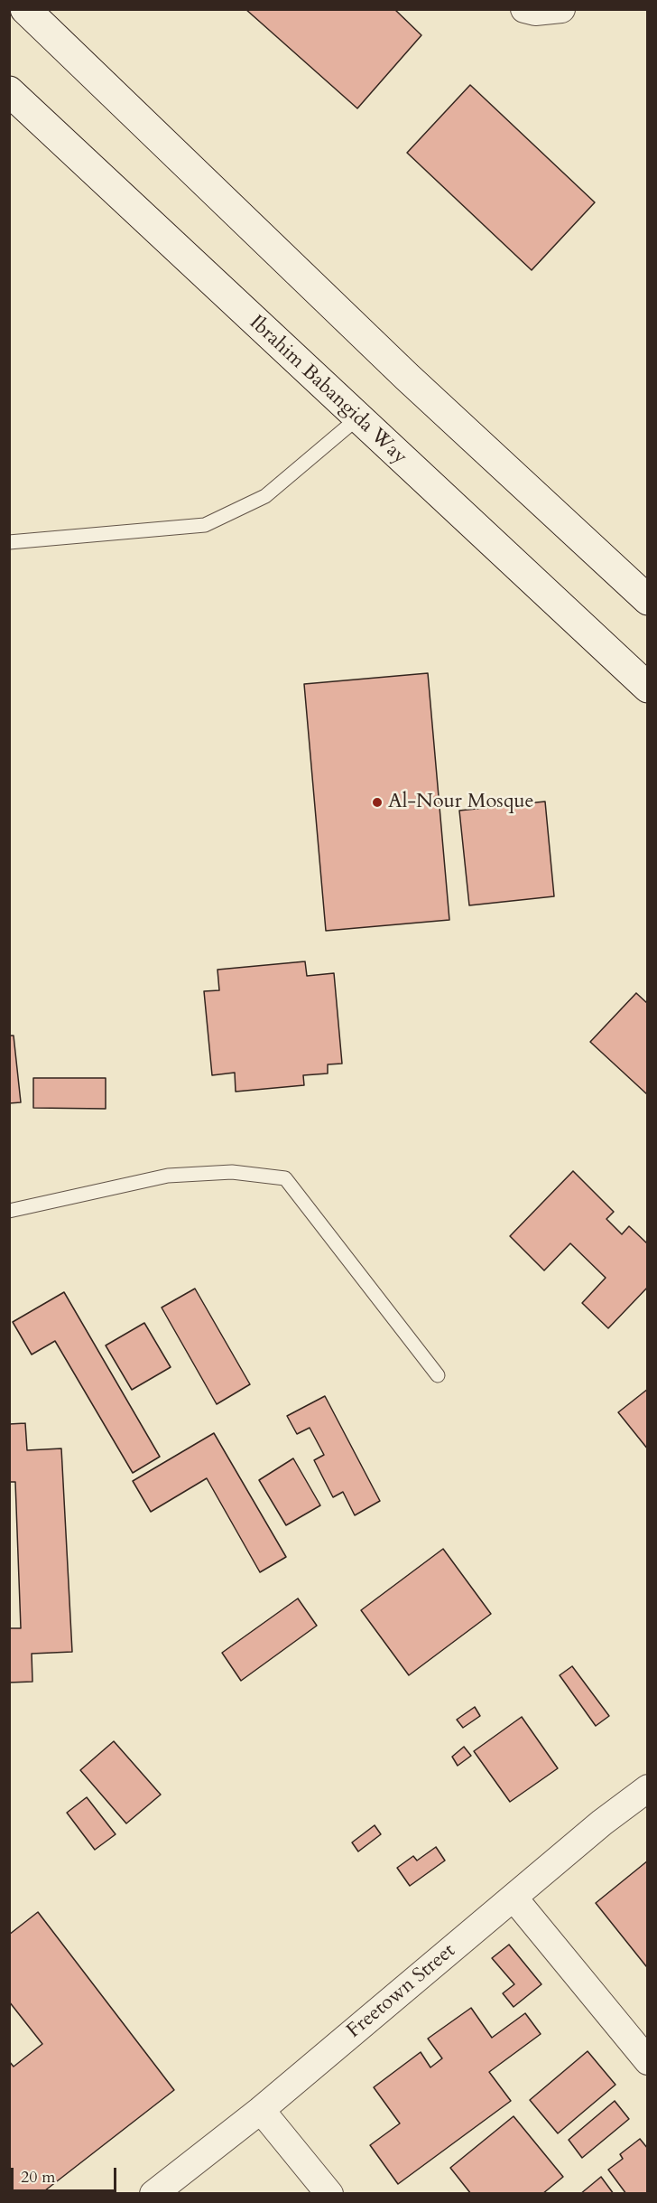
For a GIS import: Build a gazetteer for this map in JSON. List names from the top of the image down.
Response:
{
  "streets": {
    "main road": ["Ibrahim Babangida Way"],
    "street": ["Freetown Street"]
  },
  "places": ["Al-Nour Mosque"],
  "scale_bar": "20 m"
}
